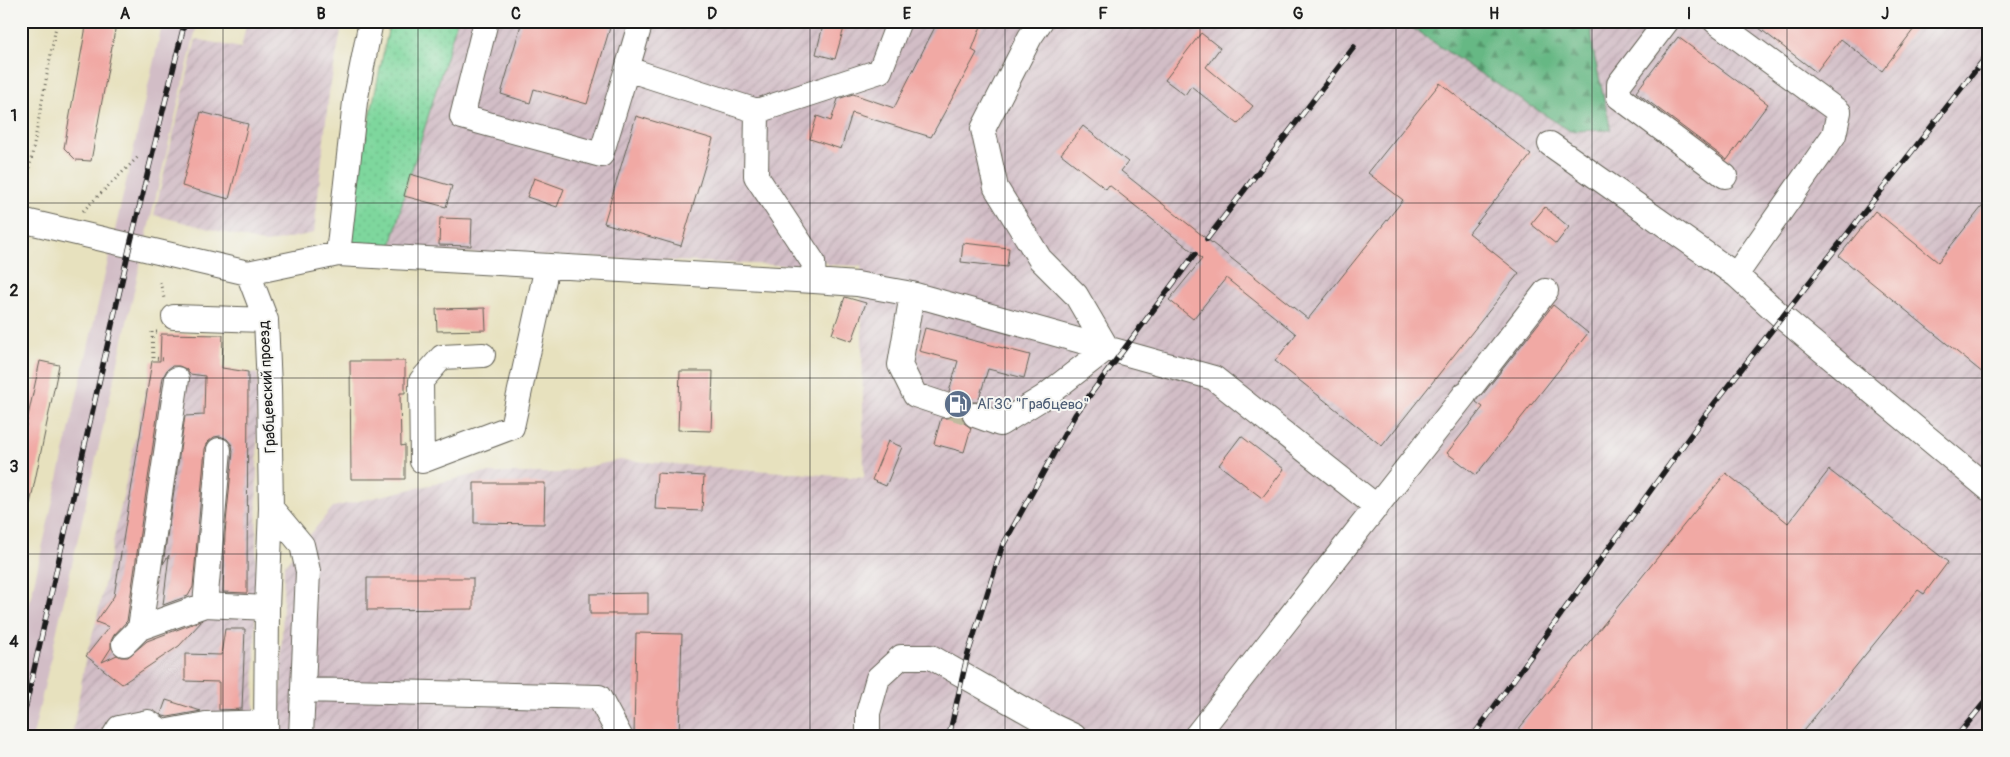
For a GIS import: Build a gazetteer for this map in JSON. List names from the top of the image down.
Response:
{
  "streets": {
    "street": ["Грабцевский проезд"]
  },
  "places": {
    "fuel station": ["АГЗС \"Грабцево\""]
  },
  "grid": {
    "columns": [
      "A",
      "B",
      "C",
      "D",
      "E",
      "F",
      "G",
      "H",
      "I",
      "J"
    ],
    "rows": [
      "1",
      "2",
      "3",
      "4"
    ]
  }
}
